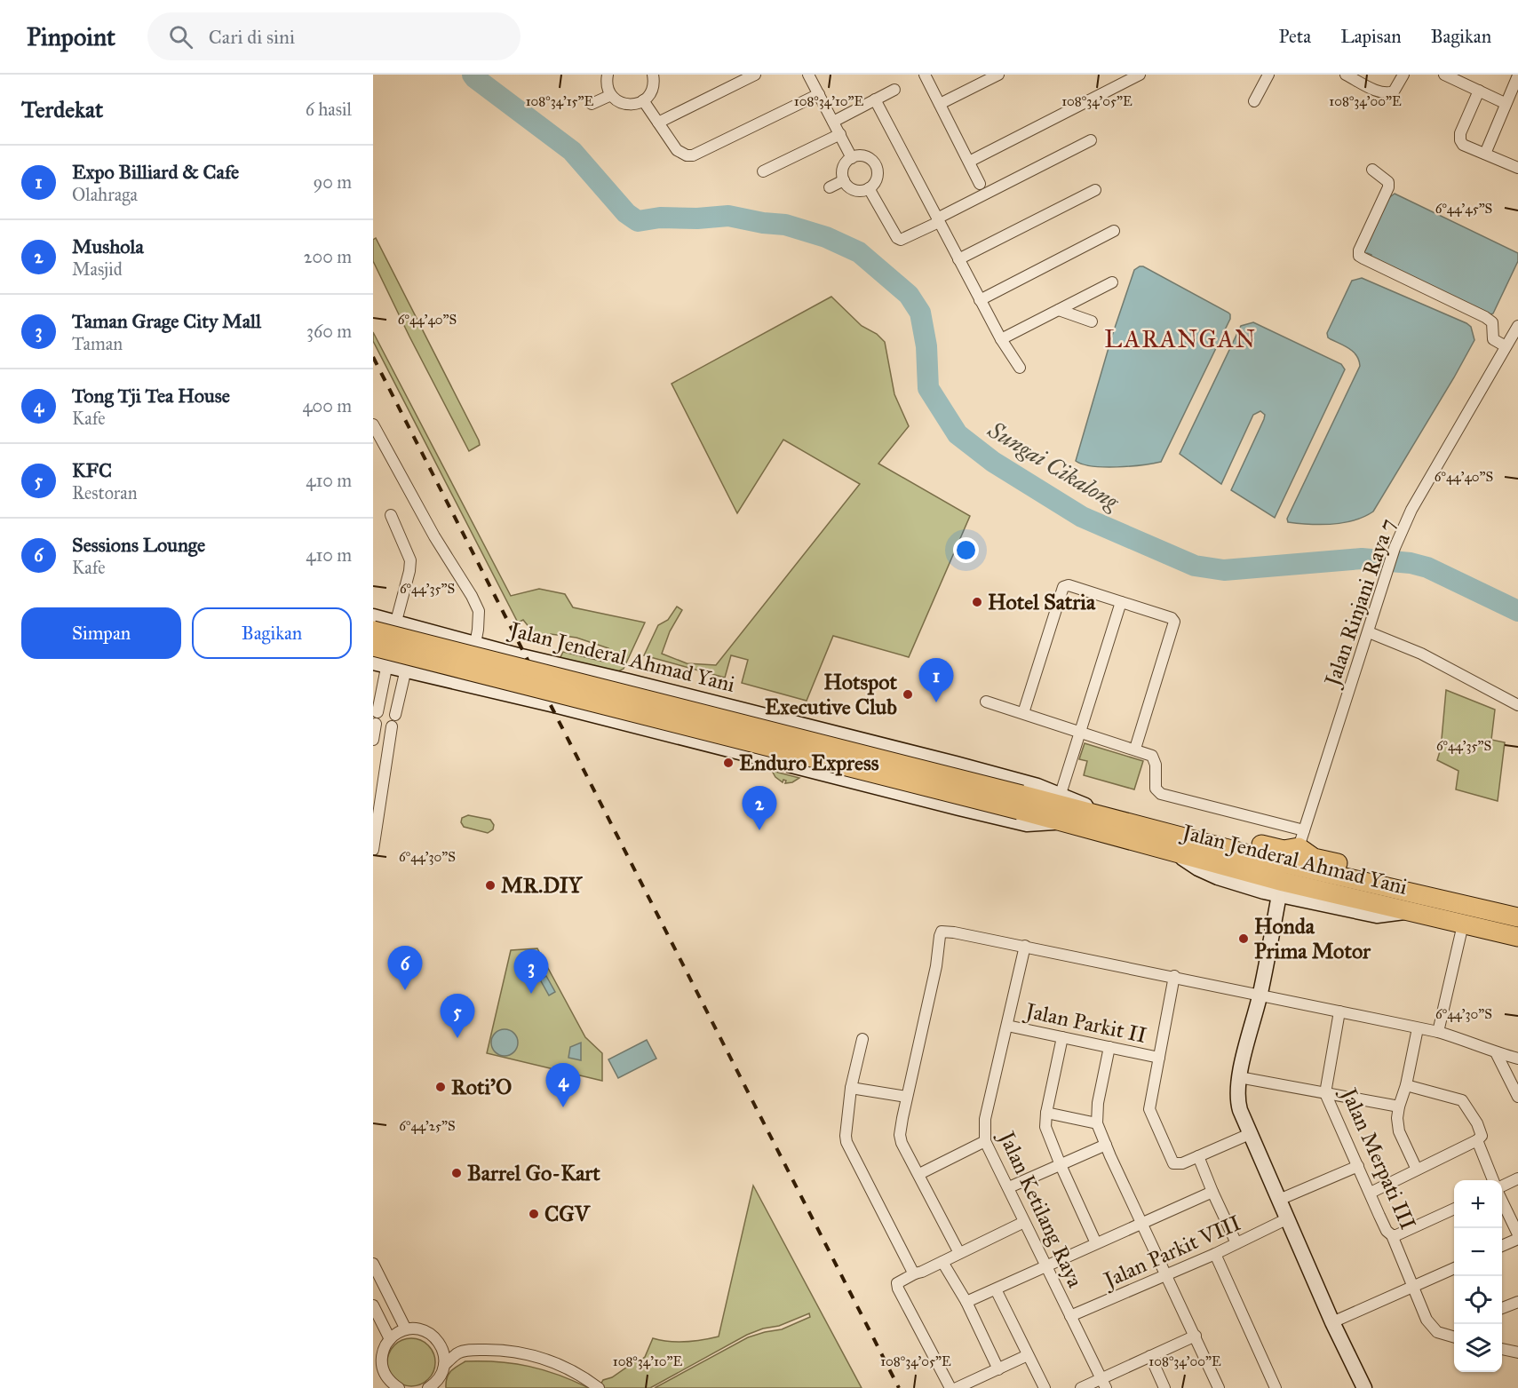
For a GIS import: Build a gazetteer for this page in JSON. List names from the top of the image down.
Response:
{
  "streets": {
    "highway": ["Jalan Jenderal Ahmad Yani"],
    "street": [
      "Jalan Rinjani Raya 7",
      "Jalan Parkit II",
      "Jalan Merpati III",
      "Jalan Ketilang Raya",
      "Jalan Parkit VIII"
    ]
  },
  "crossings": [
    ["Jalan Parkit II", "Jalan Ketilang Raya"],
    ["Jalan Ketilang Raya", "Jalan Parkit VIII"]
  ],
  "districts": ["LARANGAN"],
  "water": ["Sungai Cikalong"],
  "places": [
    "Hotel Satria",
    "Hotspot Executive Club",
    "Enduro Express",
    "MR.DIY",
    "Honda Prima Motor",
    "Roti'O",
    "Barrel Go-Kart",
    "CGV"
  ],
  "page": {
    "header": "Pinpoint",
    "search": "Cari di sini",
    "nav": ["Peta", "Lapisan", "Bagikan"],
    "heading": ["Terdekat", "6 hasil"],
    "list": [
      {
        "mark": "1",
        "name": "Expo Billiard & Cafe",
        "note": "Olahraga",
        "value": "90 m"
      },
      {
        "mark": "2",
        "name": "Mushola",
        "note": "Masjid",
        "value": "200 m"
      },
      {
        "mark": "3",
        "name": "Taman Grage City Mall",
        "note": "Taman",
        "value": "360 m"
      },
      {
        "mark": "4",
        "name": "Tong Tji Tea House",
        "note": "Kafe",
        "value": "400 m"
      },
      {
        "mark": "5",
        "name": "KFC",
        "note": "Restoran",
        "value": "410 m"
      },
      {
        "mark": "6",
        "name": "Sessions Lounge",
        "note": "Kafe",
        "value": "410 m"
      }
    ],
    "buttons": ["Simpan", "Bagikan"],
    "pins": [
      "1",
      "2",
      "6",
      "3",
      "5",
      "4"
    ],
    "map_buttons": ["+", "−"]
  },
  "coordinates": [
    "108°34'15\"E",
    "108°34'10\"E",
    "108°34'05\"E",
    "108°34'00\"E",
    "6°44'45\"S",
    "6°44'40\"S",
    "6°44'35\"S",
    "6°44'30\"S",
    "6°44'25\"S"
  ]
}
